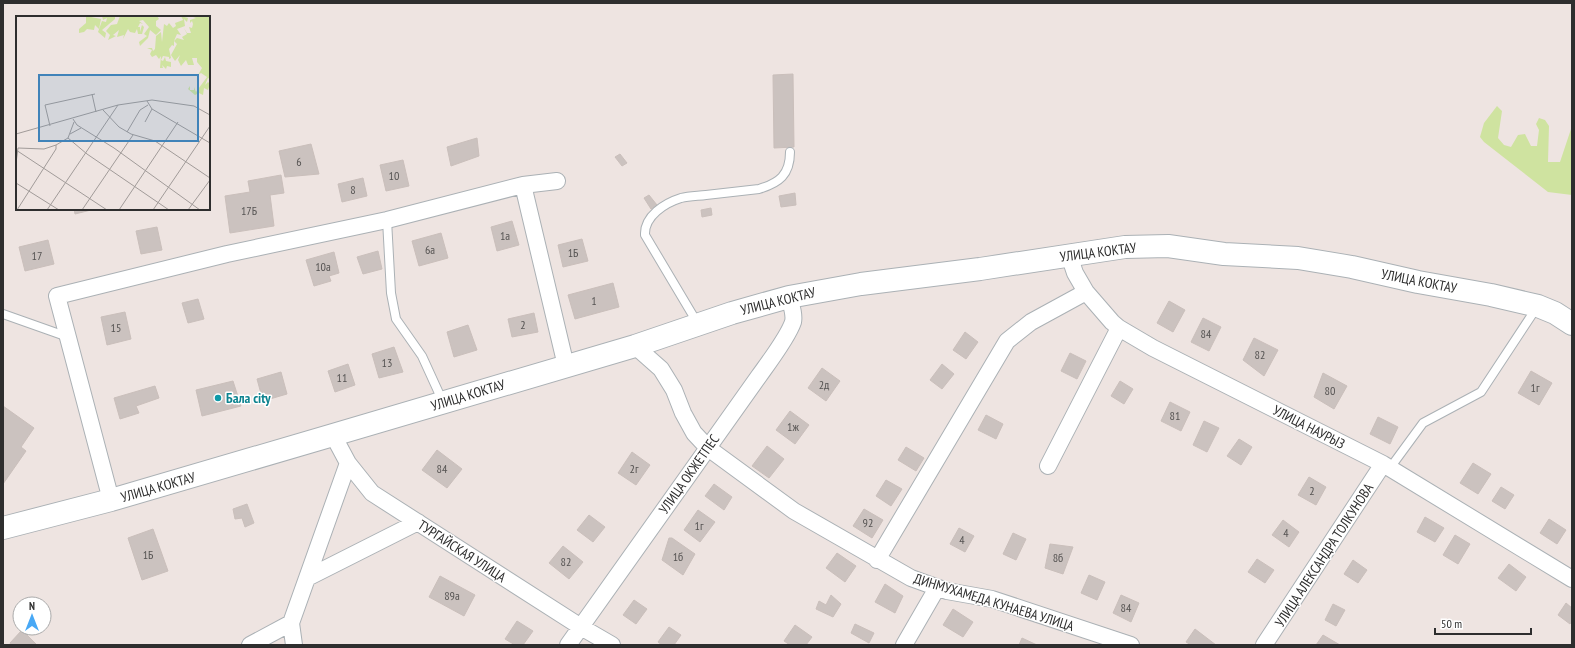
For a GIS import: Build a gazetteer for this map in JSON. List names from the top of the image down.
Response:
{
  "streets": {
    "street": [
      "УЛИЦА КОКТАУ",
      "УЛИЦА НАУРЫЗ",
      "УЛИЦА ОКЖЕТПЕС",
      "ТУРГАЙСКАЯ УЛИЦА",
      "УЛИЦА АЛЕКСАНДРА ТОЛКУНОВА",
      "ДИНМУХАМЕДА КУНАЕВА УЛИЦА"
    ]
  },
  "crossings": [
    ["УЛИЦА КОКТАУ", "УЛИЦА НАУРЫЗ"],
    ["УЛИЦА КОКТАУ", "УЛИЦА ОКЖЕТПЕС"],
    ["УЛИЦА КОКТАУ", "ТУРГАЙСКАЯ УЛИЦА"],
    ["УЛИЦА КОКТАУ", "ДИНМУХАМЕДА КУНАЕВА УЛИЦА"],
    ["УЛИЦА НАУРЫЗ", "УЛИЦА АЛЕКСАНДРА ТОЛКУНОВА"],
    ["УЛИЦА ОКЖЕТПЕС", "ТУРГАЙСКАЯ УЛИЦА"],
    ["УЛИЦА ОКЖЕТПЕС", "ДИНМУХАМЕДА КУНАЕВА УЛИЦА"]
  ],
  "places": ["Бала city"],
  "house_numbers": [
    "6",
    "10",
    "8",
    "17Б",
    "1а",
    "6а",
    "1Б",
    "17",
    "10а",
    "1",
    "2",
    "15",
    "84",
    "82",
    "13",
    "11",
    "2д",
    "1г",
    "80",
    "81",
    "1ж",
    "84",
    "2г",
    "2",
    "92",
    "1г",
    "4",
    "4",
    "1Б",
    "1б",
    "8б",
    "82",
    "89а",
    "84"
  ],
  "scale_bar": "50 m",
  "north": "top"
}
